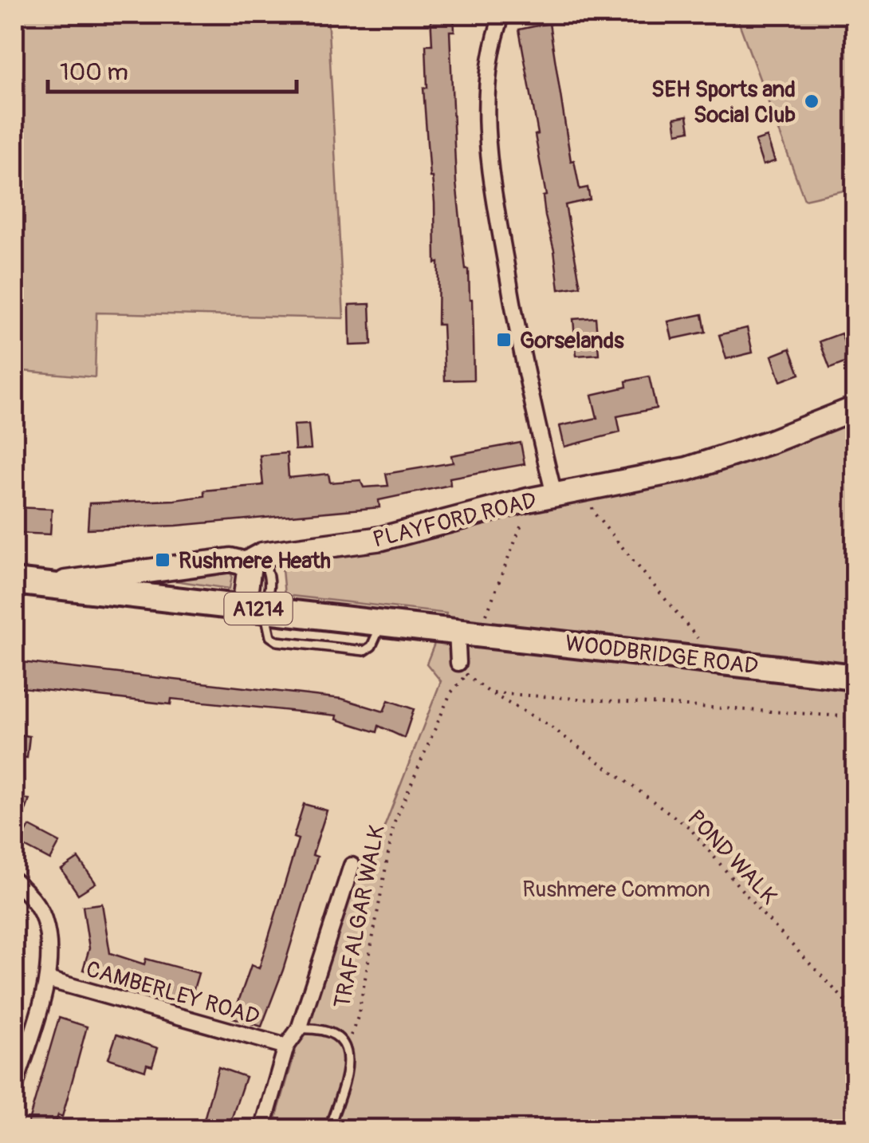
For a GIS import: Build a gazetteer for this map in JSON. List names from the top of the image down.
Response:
{
  "streets": {
    "main road": ["A1214", "WOODBRIDGE ROAD"],
    "street": ["PLAYFORD ROAD", "CAMBERLEY ROAD"],
    "path": ["POND WALK", "TRAFALGAR WALK"]
  },
  "crossings": [
    ["PLAYFORD ROAD", "A1214"],
    ["A1214", "WOODBRIDGE ROAD"]
  ],
  "parks": ["Rushmere Common"],
  "places": {
    "other": ["SEH Sports and Social Club"],
    "transit": ["Gorselands", "Rushmere Heath"]
  },
  "scale_bar": "100 m"
}
